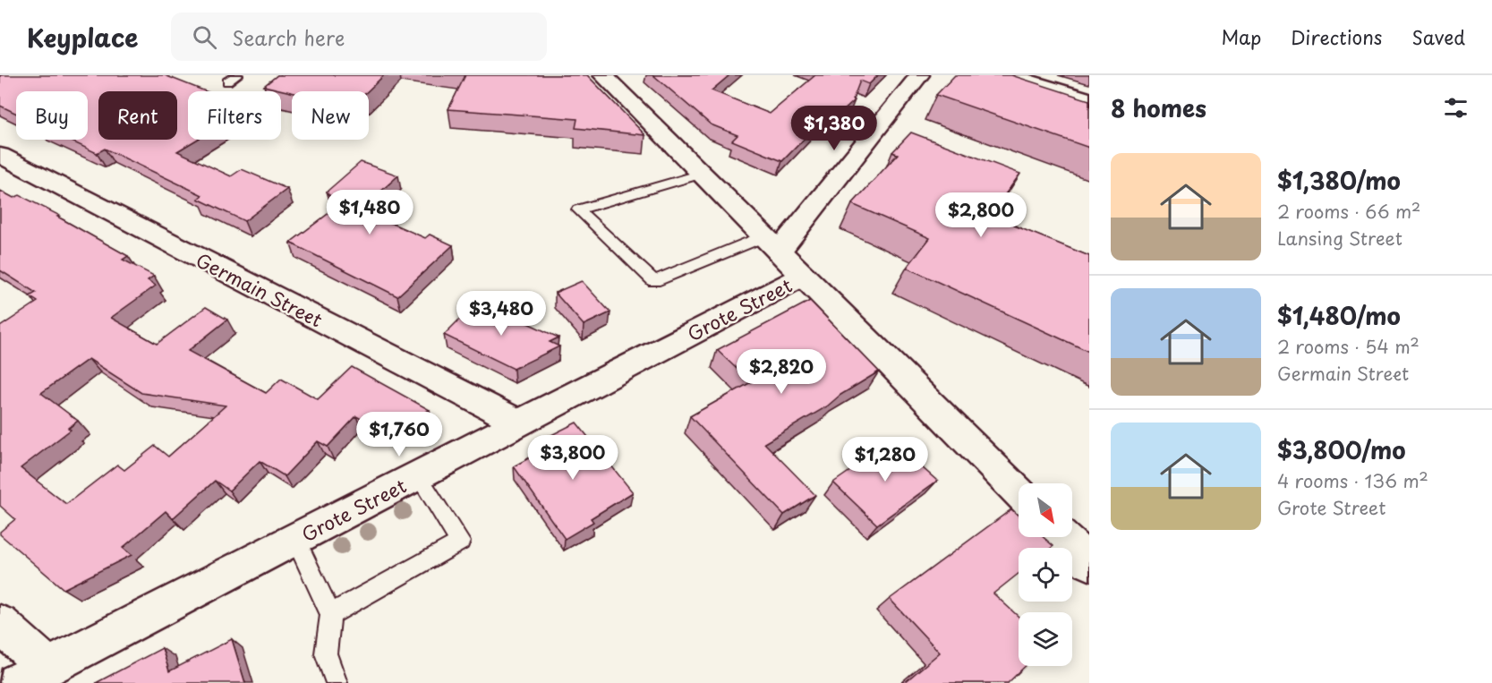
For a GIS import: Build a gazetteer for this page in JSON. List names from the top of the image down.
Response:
{
  "streets": {
    "street": ["Germain Street", "Grote Street"]
  },
  "crossings": [
    ["Germain Street", "Grote Street"]
  ],
  "north": "bottom right",
  "page": {
    "header": "Keyplace",
    "search": "Search here",
    "nav": ["Map", "Directions", "Saved"],
    "heading": "8 homes",
    "chip": [
      "Buy",
      "Rent",
      "Filters",
      "New"
    ],
    "price": [
      "$1,380",
      "$1,480",
      "$2,800",
      "$3,480",
      "$2,820",
      "$1,760",
      "$3,800",
      "$1,280"
    ],
    "list": [
      {
        "name": "$1,380/mo",
        "note": "2 rooms · 66 m² · Lansing Street"
      },
      {
        "name": "$1,480/mo",
        "note": "2 rooms · 54 m² · Germain Street"
      },
      {
        "name": "$3,800/mo",
        "note": "4 rooms · 136 m² · Grote Street"
      }
    ]
  }
}
